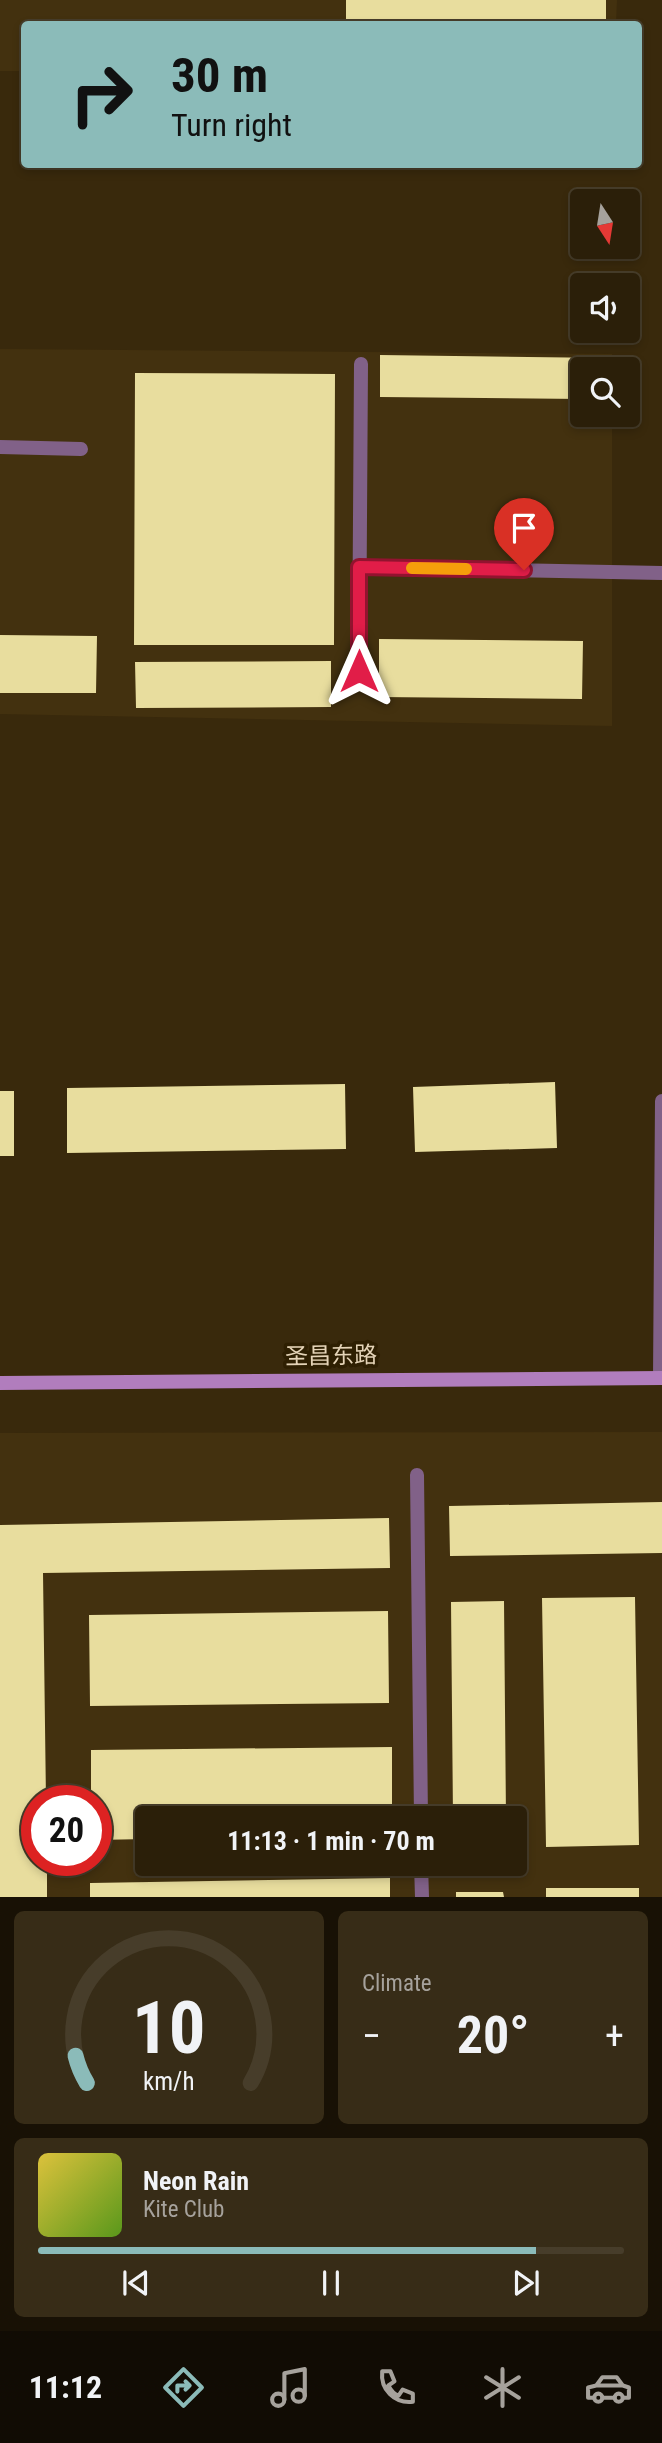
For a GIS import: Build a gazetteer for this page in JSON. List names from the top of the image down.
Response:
{
  "streets": {
    "street": ["圣昌东路"]
  },
  "north": "bottom",
  "page": {
    "turn": ["30 m", "Turn right"],
    "limit": "20",
    "trip": "11:13 · 1 min · 70 m",
    "tile": "Climate",
    "heat": ["−", "20°", "+"],
    "song": ["Neon Rain", "Kite Club"],
    "tabs": "11:12",
    "gauge": ["10", "km/h"]
  }
}
